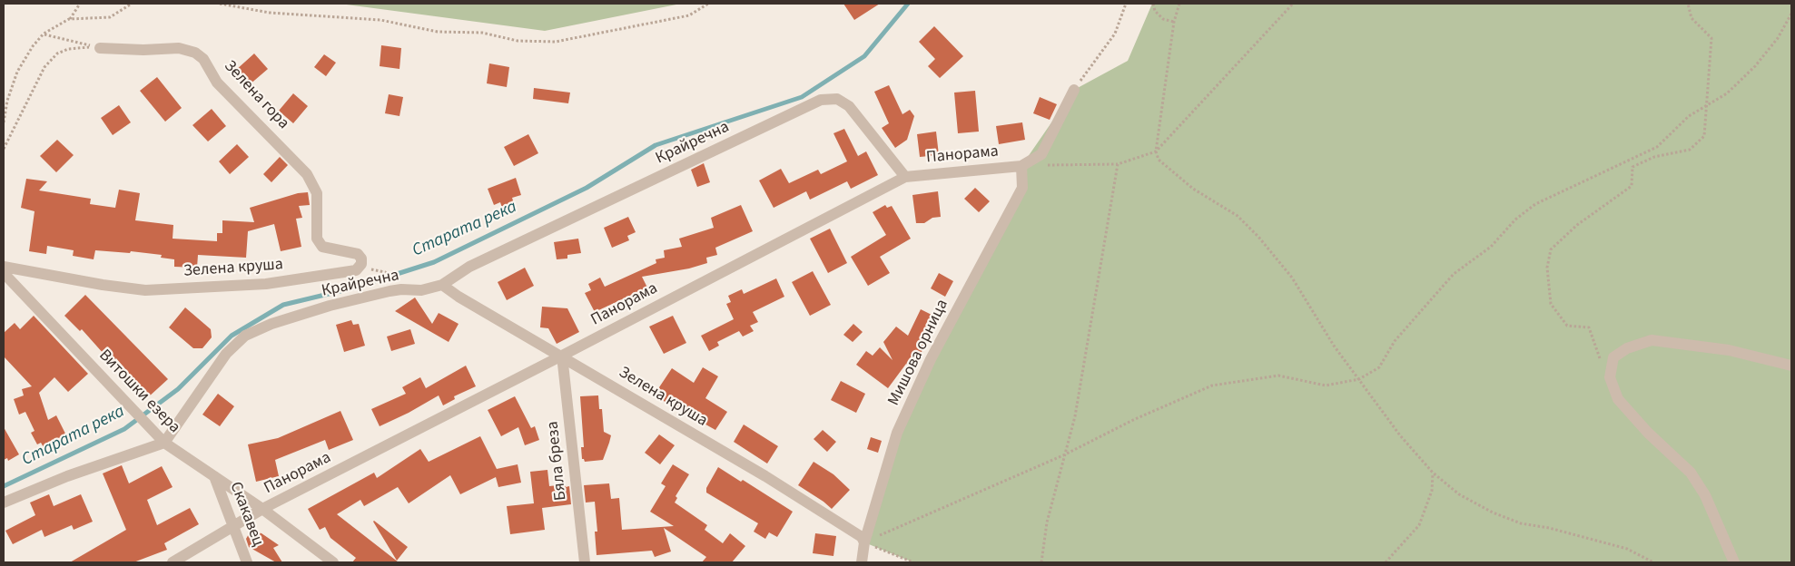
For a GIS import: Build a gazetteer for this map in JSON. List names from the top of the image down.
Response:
{
  "streets": {
    "street": [
      "Зелена гора",
      "Крайречна",
      "Панорама",
      "Зелена круша",
      "Мишова орница",
      "Витошки езера",
      "Бяла бреза",
      "Скакавец"
    ]
  },
  "crossings": [
    ["Зелена гора", "Зелена круша"],
    ["Крайречна", "Панорама"],
    ["Крайречна", "Зелена круша"],
    ["Крайречна", "Витошки езера"],
    ["Панорама", "Зелена круша"],
    ["Панорама", "Мишова орница"],
    ["Панорама", "Витошки езера"],
    ["Панорама", "Бяла бреза"],
    ["Панорама", "Скакавец"],
    ["Зелена круша", "Мишова орница"],
    ["Зелена круша", "Бяла бреза"],
    ["Витошки езера", "Скакавец"]
  ],
  "water": ["Старата река"]
}
